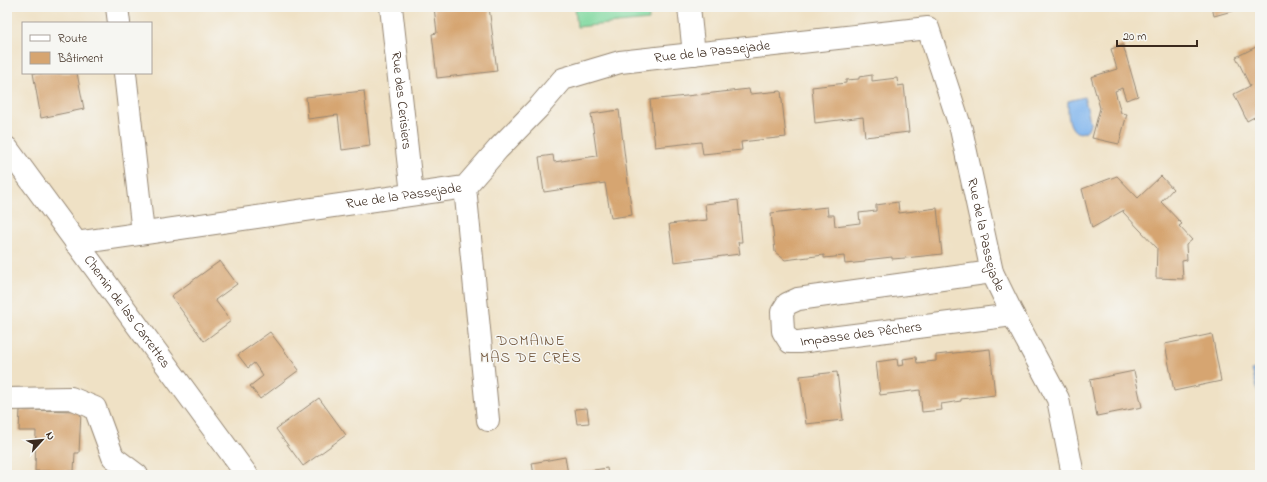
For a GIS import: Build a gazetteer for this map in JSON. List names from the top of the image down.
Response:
{
  "streets": {
    "street": [
      "Rue de la Passejade",
      "Rue des Cerisiers",
      "Chemin de las Carrettes",
      "Impasse des Pêchers"
    ]
  },
  "crossings": [
    ["Rue de la Passejade", "Rue des Cerisiers"],
    ["Rue de la Passejade", "Chemin de las Carrettes"],
    ["Rue de la Passejade", "Impasse des Pêchers"]
  ],
  "districts": ["DOMAINE MAS DE CRÈS"],
  "legend": ["Route", "Bâtiment"],
  "scale_bar": "20 m",
  "north": "top right"
}
